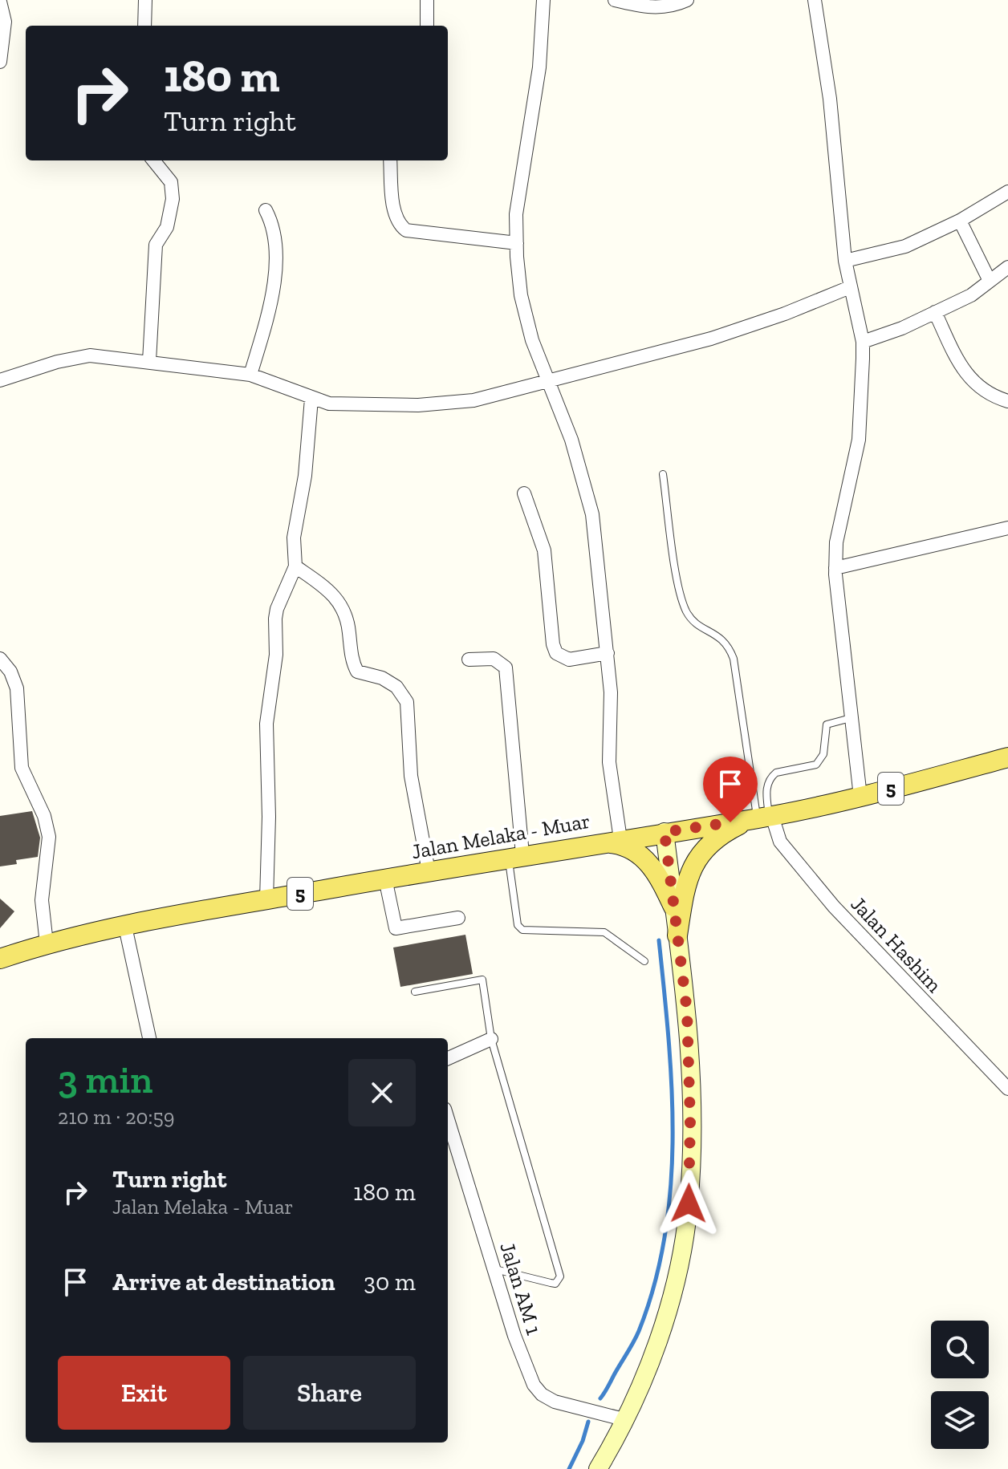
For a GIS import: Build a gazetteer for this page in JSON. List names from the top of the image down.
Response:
{
  "streets": {
    "main road": ["5", "Jalan Melaka - Muar"],
    "street": ["Jalan Hashim", "Jalan AM 1"]
  },
  "crossings": [
    ["Jalan Melaka - Muar", "Jalan Hashim"]
  ],
  "page": {
    "turn": ["180 m", "Turn right"],
    "heading": ["3 min", "210 m · 20:59"],
    "list": [
      {
        "name": "Turn right",
        "note": "Jalan Melaka - Muar",
        "value": "180 m"
      },
      {
        "name": "Arrive at destination",
        "value": "30 m"
      }
    ],
    "buttons": ["Exit", "Share"]
  }
}
